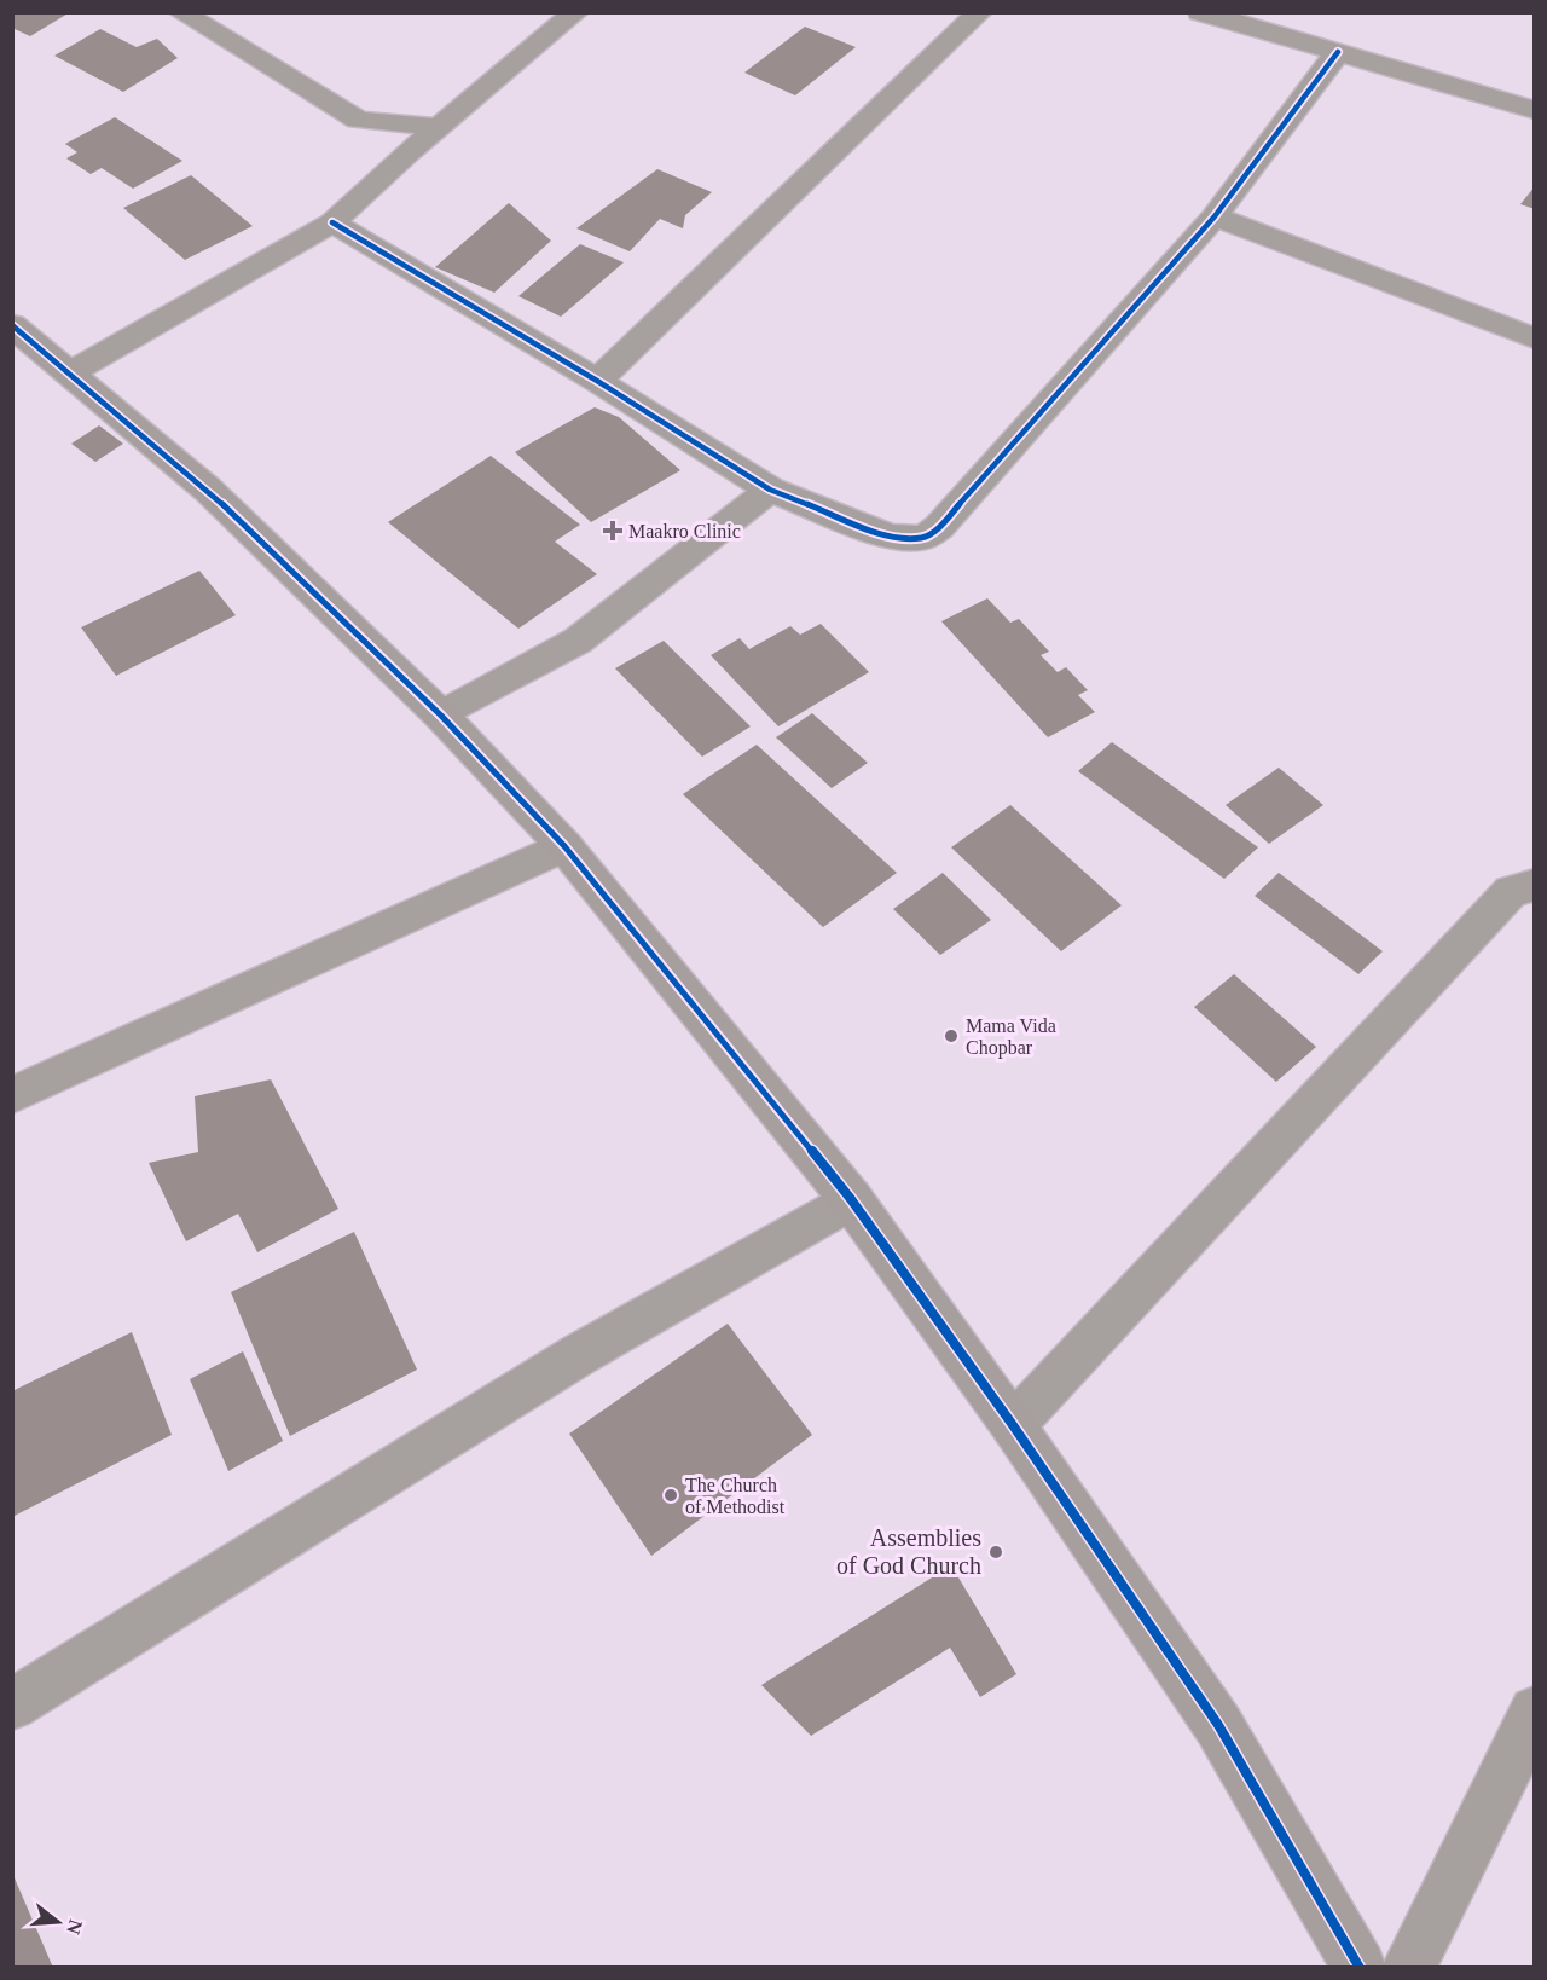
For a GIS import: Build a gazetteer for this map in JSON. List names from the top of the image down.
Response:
{
  "places": {
    "health": ["Maakro Clinic"],
    "other": ["Mama Vida Chopbar", "The Church of Methodist", "Assemblies of God Church"]
  },
  "north": "right"
}
